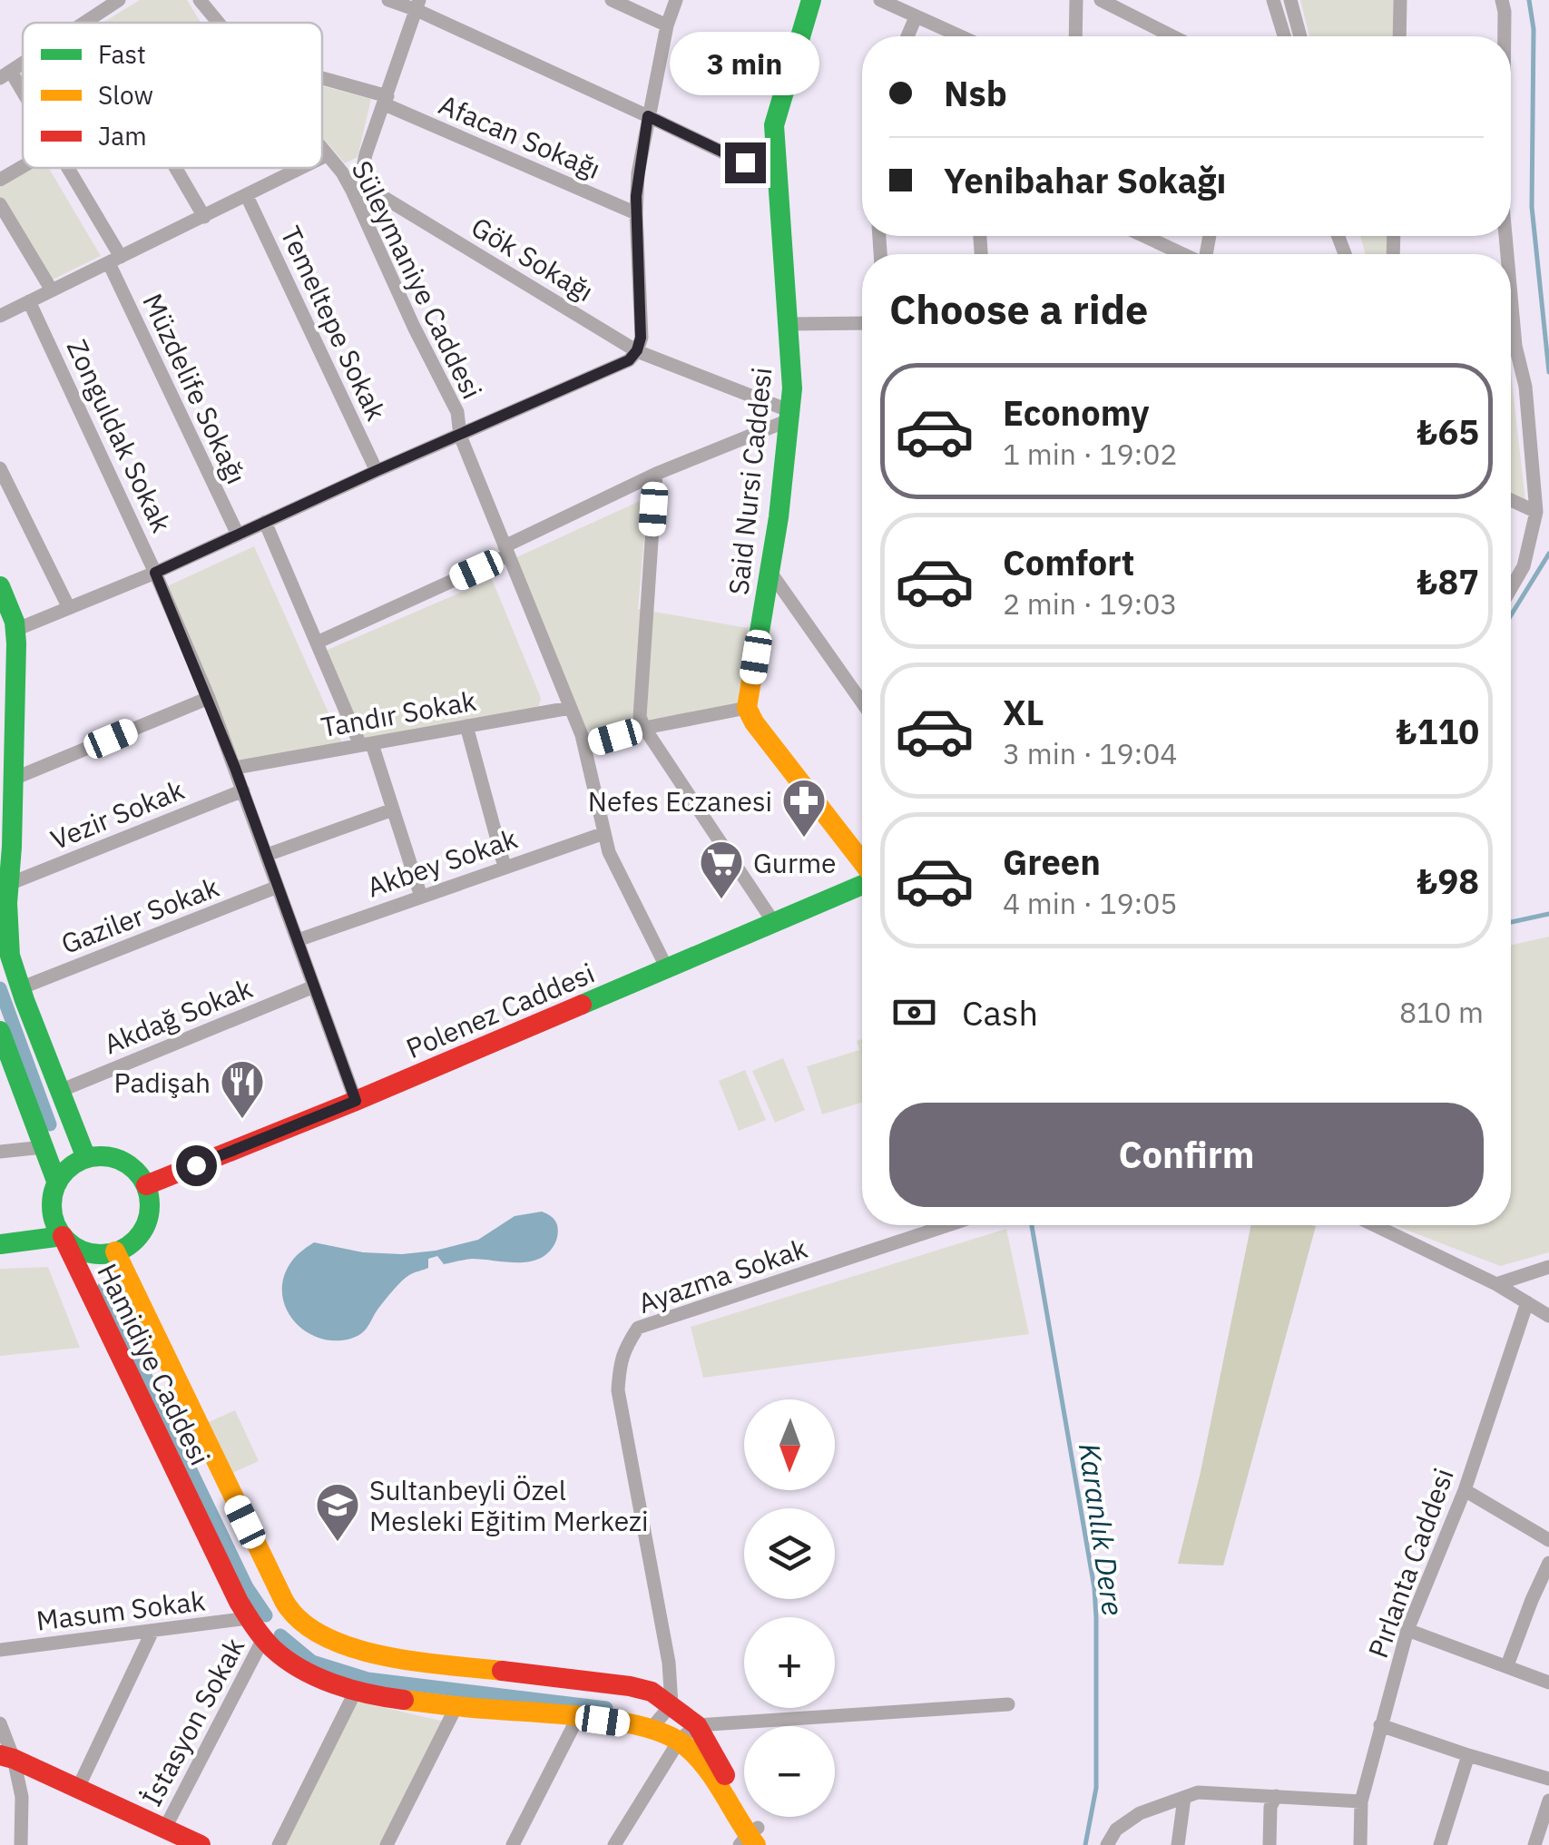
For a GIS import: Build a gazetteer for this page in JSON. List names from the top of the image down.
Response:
{
  "streets": {
    "street": [
      "Afacan Sokağı",
      "Gök Sokağı",
      "Süleymaniye Caddesi",
      "Temeltepe Sokak",
      "Müzdelife Sokağı",
      "Zonguldak Sokak",
      "Said Nursi Caddesi",
      "Tandır Sokak",
      "Vezir Sokak",
      "Akbey Sokak",
      "Gaziler Sokak",
      "Polenez Caddesi",
      "Akdağ Sokak",
      "Ayazma Sokak",
      "Hamidiye Caddesi",
      "Pırlanta Caddesi",
      "Masum Sokak",
      "İstasyon Sokak"
    ]
  },
  "crossings": [
    ["Gök Sokağı", "Süleymaniye Caddesi"],
    ["Gök Sokağı", "Said Nursi Caddesi"],
    ["Süleymaniye Caddesi", "Tandır Sokak"],
    ["Süleymaniye Caddesi", "Akbey Sokak"],
    ["Süleymaniye Caddesi", "Polenez Caddesi"],
    ["Zonguldak Sokak", "Tandır Sokak"],
    ["Zonguldak Sokak", "Vezir Sokak"],
    ["Zonguldak Sokak", "Akbey Sokak"],
    ["Zonguldak Sokak", "Gaziler Sokak"],
    ["Zonguldak Sokak", "Polenez Caddesi"],
    ["Zonguldak Sokak", "Akdağ Sokak"],
    ["Polenez Caddesi", "Hamidiye Caddesi"],
    ["Hamidiye Caddesi", "Masum Sokak"],
    ["Hamidiye Caddesi", "İstasyon Sokak"]
  ],
  "water": ["Karanlık Dere"],
  "places": {
    "pharmacy": ["Nefes Eczanesi"],
    "supermarket": ["Gurme"],
    "restaurant": ["Padişah"],
    "school or university": ["Sultanbeyli Özel Mesleki Eğitim Merkezi"]
  },
  "legend": ["Fast", "Slow", "Jam"],
  "north": "bottom",
  "page": {
    "bubble": "3 min",
    "banner": ["Nsb", "Yenibahar Sokağı"],
    "heading": "Choose a ride",
    "list": [
      {
        "name": "Economy",
        "note": "1 min · 19:02",
        "value": "₺65"
      },
      {
        "name": "Comfort",
        "note": "2 min · 19:03",
        "value": "₺87"
      },
      {
        "name": "XL",
        "note": "3 min · 19:04",
        "value": "₺110"
      },
      {
        "name": "Green",
        "note": "4 min · 19:05",
        "value": "₺98"
      }
    ],
    "pay": ["Cash", "810 m"],
    "buttons": "Confirm",
    "map_buttons": ["+", "−"]
  }
}
